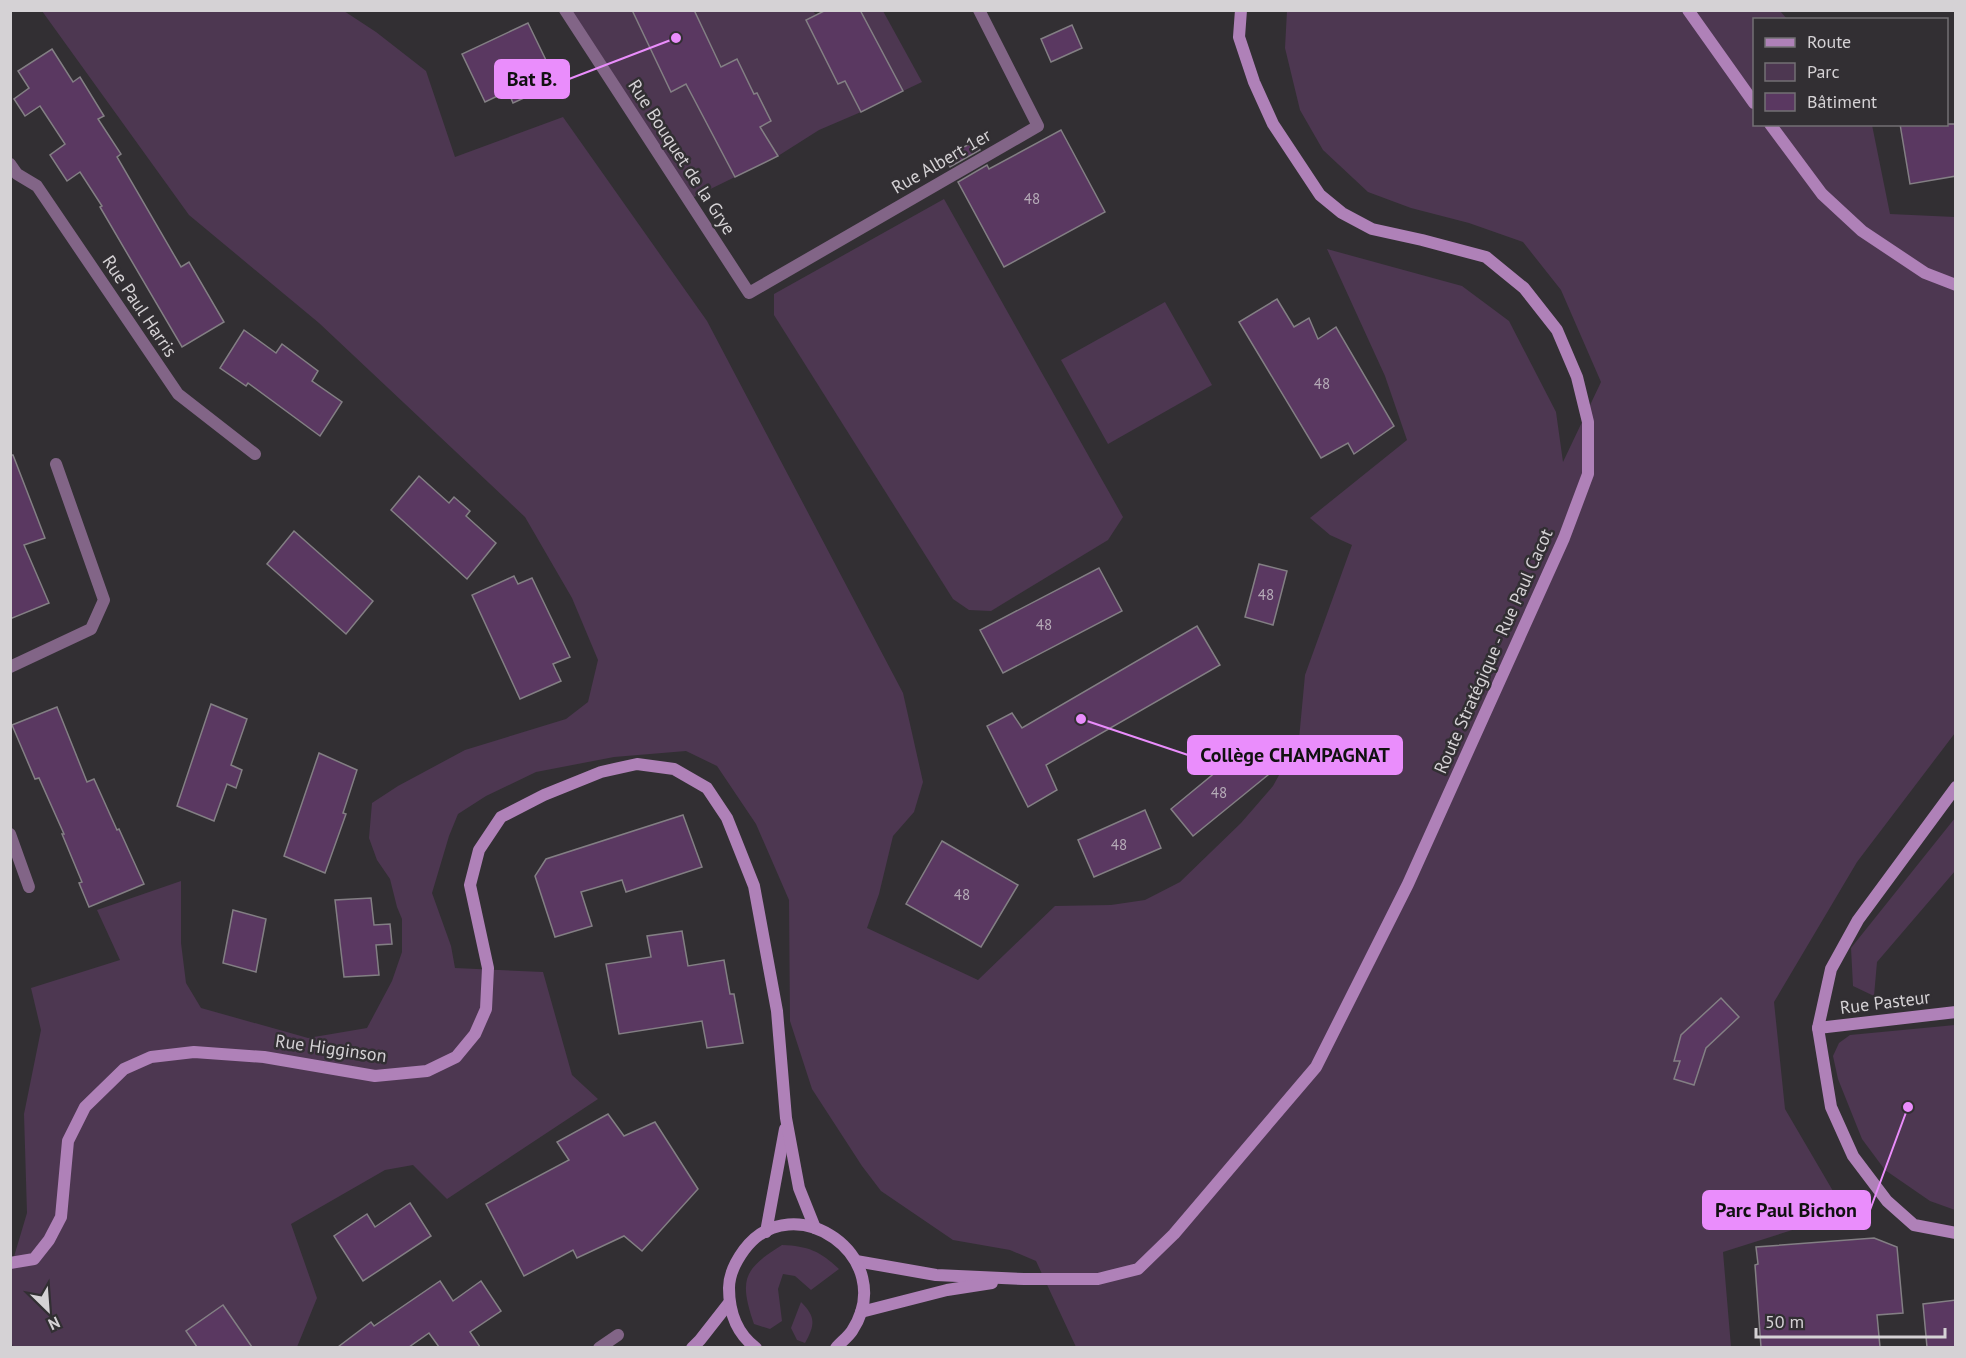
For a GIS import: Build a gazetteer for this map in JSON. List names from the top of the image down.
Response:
{
  "streets": {
    "street": [
      "Rue Bouquet de la Grye",
      "Rue Albert 1er",
      "Rue Paul Harris",
      "Route Stratégique - Rue Paul Cacot",
      "Rue Pasteur",
      "Rue Higginson"
    ]
  },
  "crossings": [
    ["Rue Bouquet de la Grye", "Rue Albert 1er"]
  ],
  "places": ["Bat B.", "Collège CHAMPAGNAT", "Parc Paul Bichon"],
  "house_numbers": [
    "48",
    "48",
    "48",
    "48",
    "48",
    "48",
    "48"
  ],
  "legend": ["Route", "Parc", "Bâtiment"],
  "scale_bar": "50 m",
  "north": "bottom right"
}
